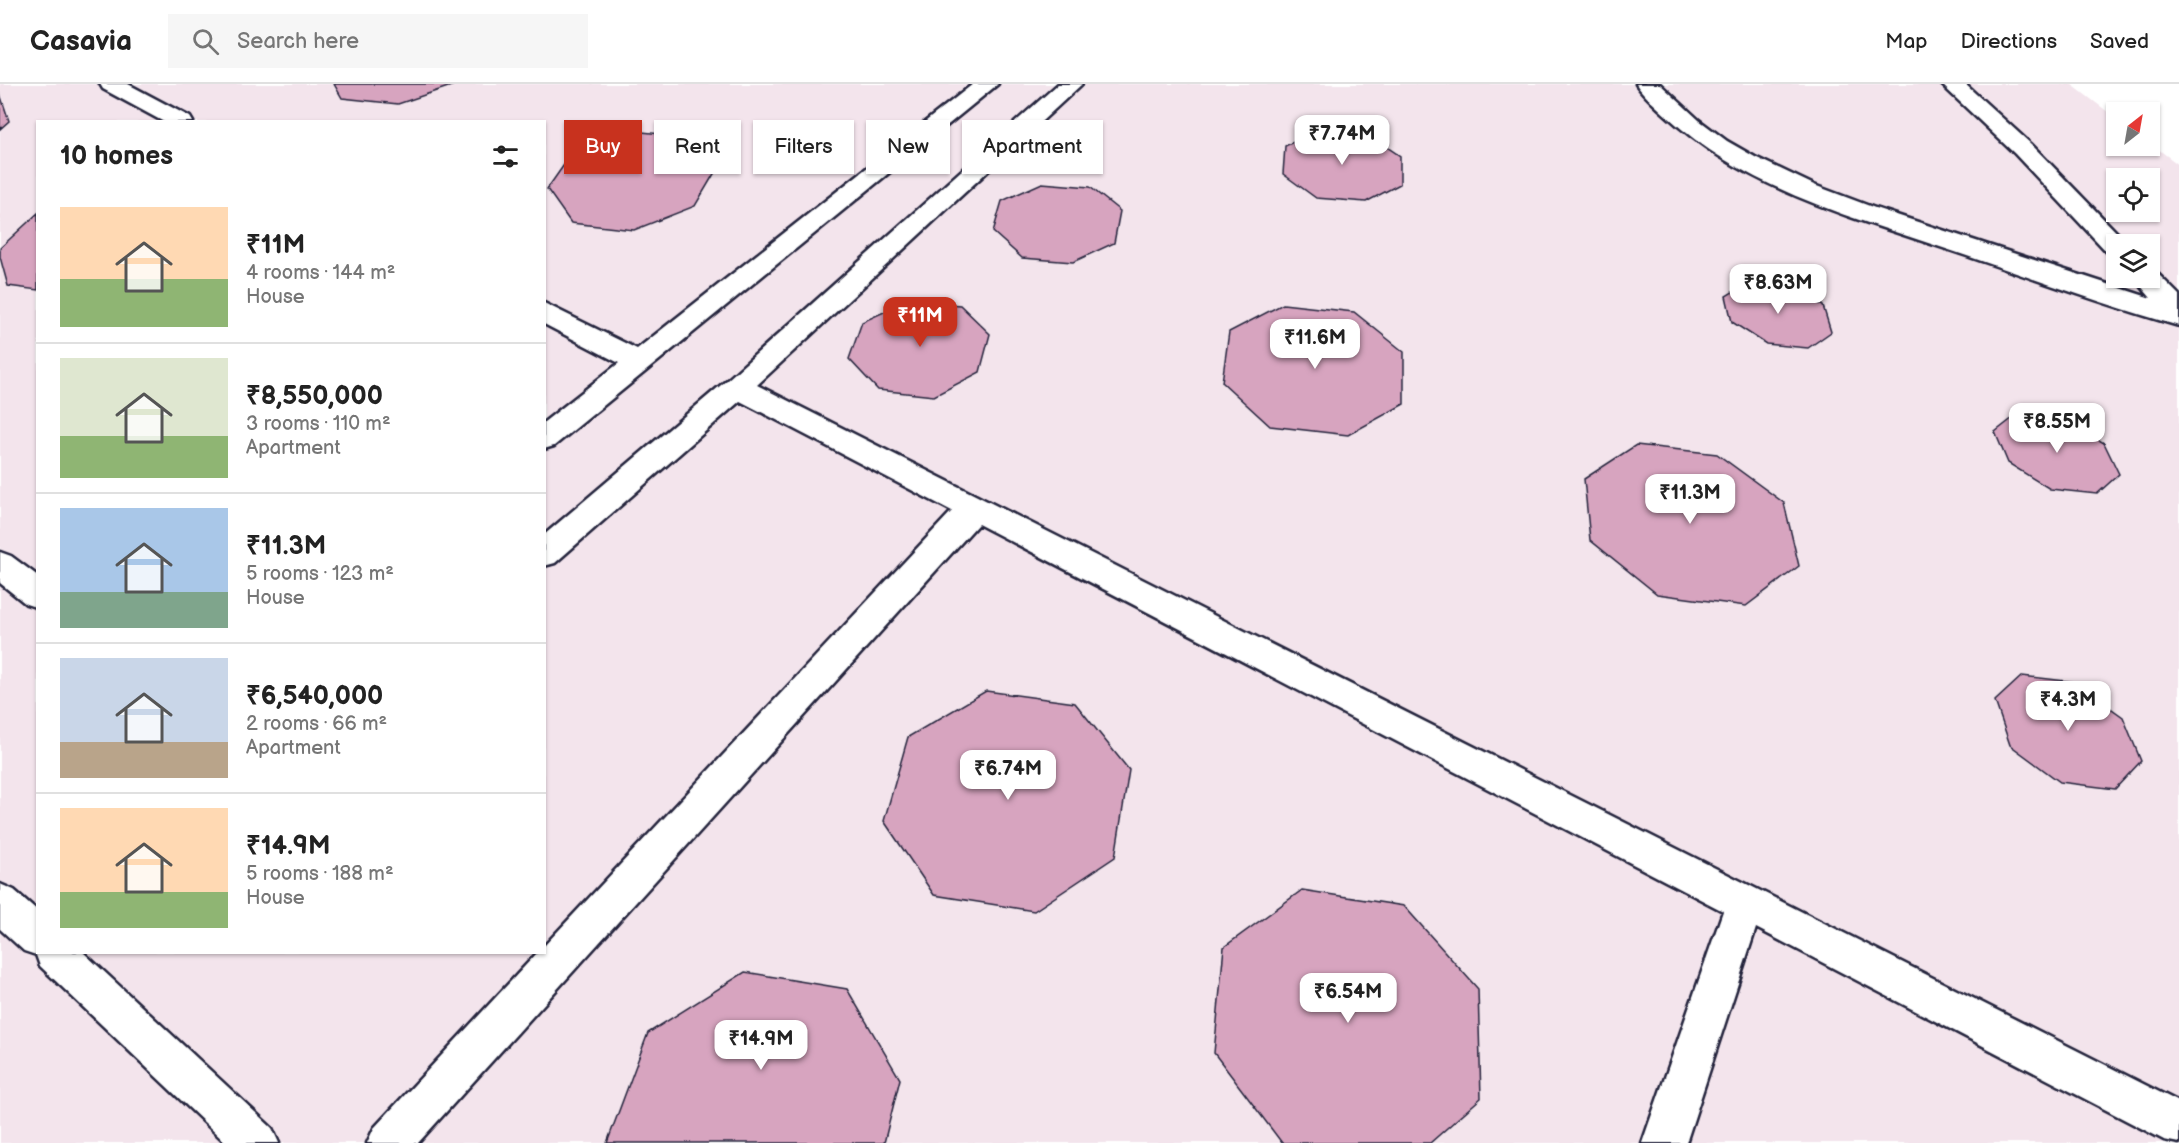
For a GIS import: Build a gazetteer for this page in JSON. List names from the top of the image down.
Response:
{
  "north": "top right",
  "page": {
    "header": "Casavia",
    "search": "Search here",
    "nav": ["Map", "Directions", "Saved"],
    "price": [
      "₹7.74M",
      "₹8.63M",
      "₹11M",
      "₹11.6M",
      "₹8.55M",
      "₹11.3M",
      "₹4.3M",
      "₹6.74M",
      "₹6.54M",
      "₹14.9M"
    ],
    "chip": [
      "Buy",
      "Rent",
      "Filters",
      "New",
      "Apartment"
    ],
    "heading": "10 homes",
    "list": [
      {
        "name": "₹11M",
        "note": "4 rooms · 144 m² · House"
      },
      {
        "name": "₹8,550,000",
        "note": "3 rooms · 110 m² · Apartment"
      },
      {
        "name": "₹11.3M",
        "note": "5 rooms · 123 m² · House"
      },
      {
        "name": "₹6,540,000",
        "note": "2 rooms · 66 m² · Apartment"
      },
      {
        "name": "₹14.9M",
        "note": "5 rooms · 188 m² · House"
      }
    ]
  }
}
